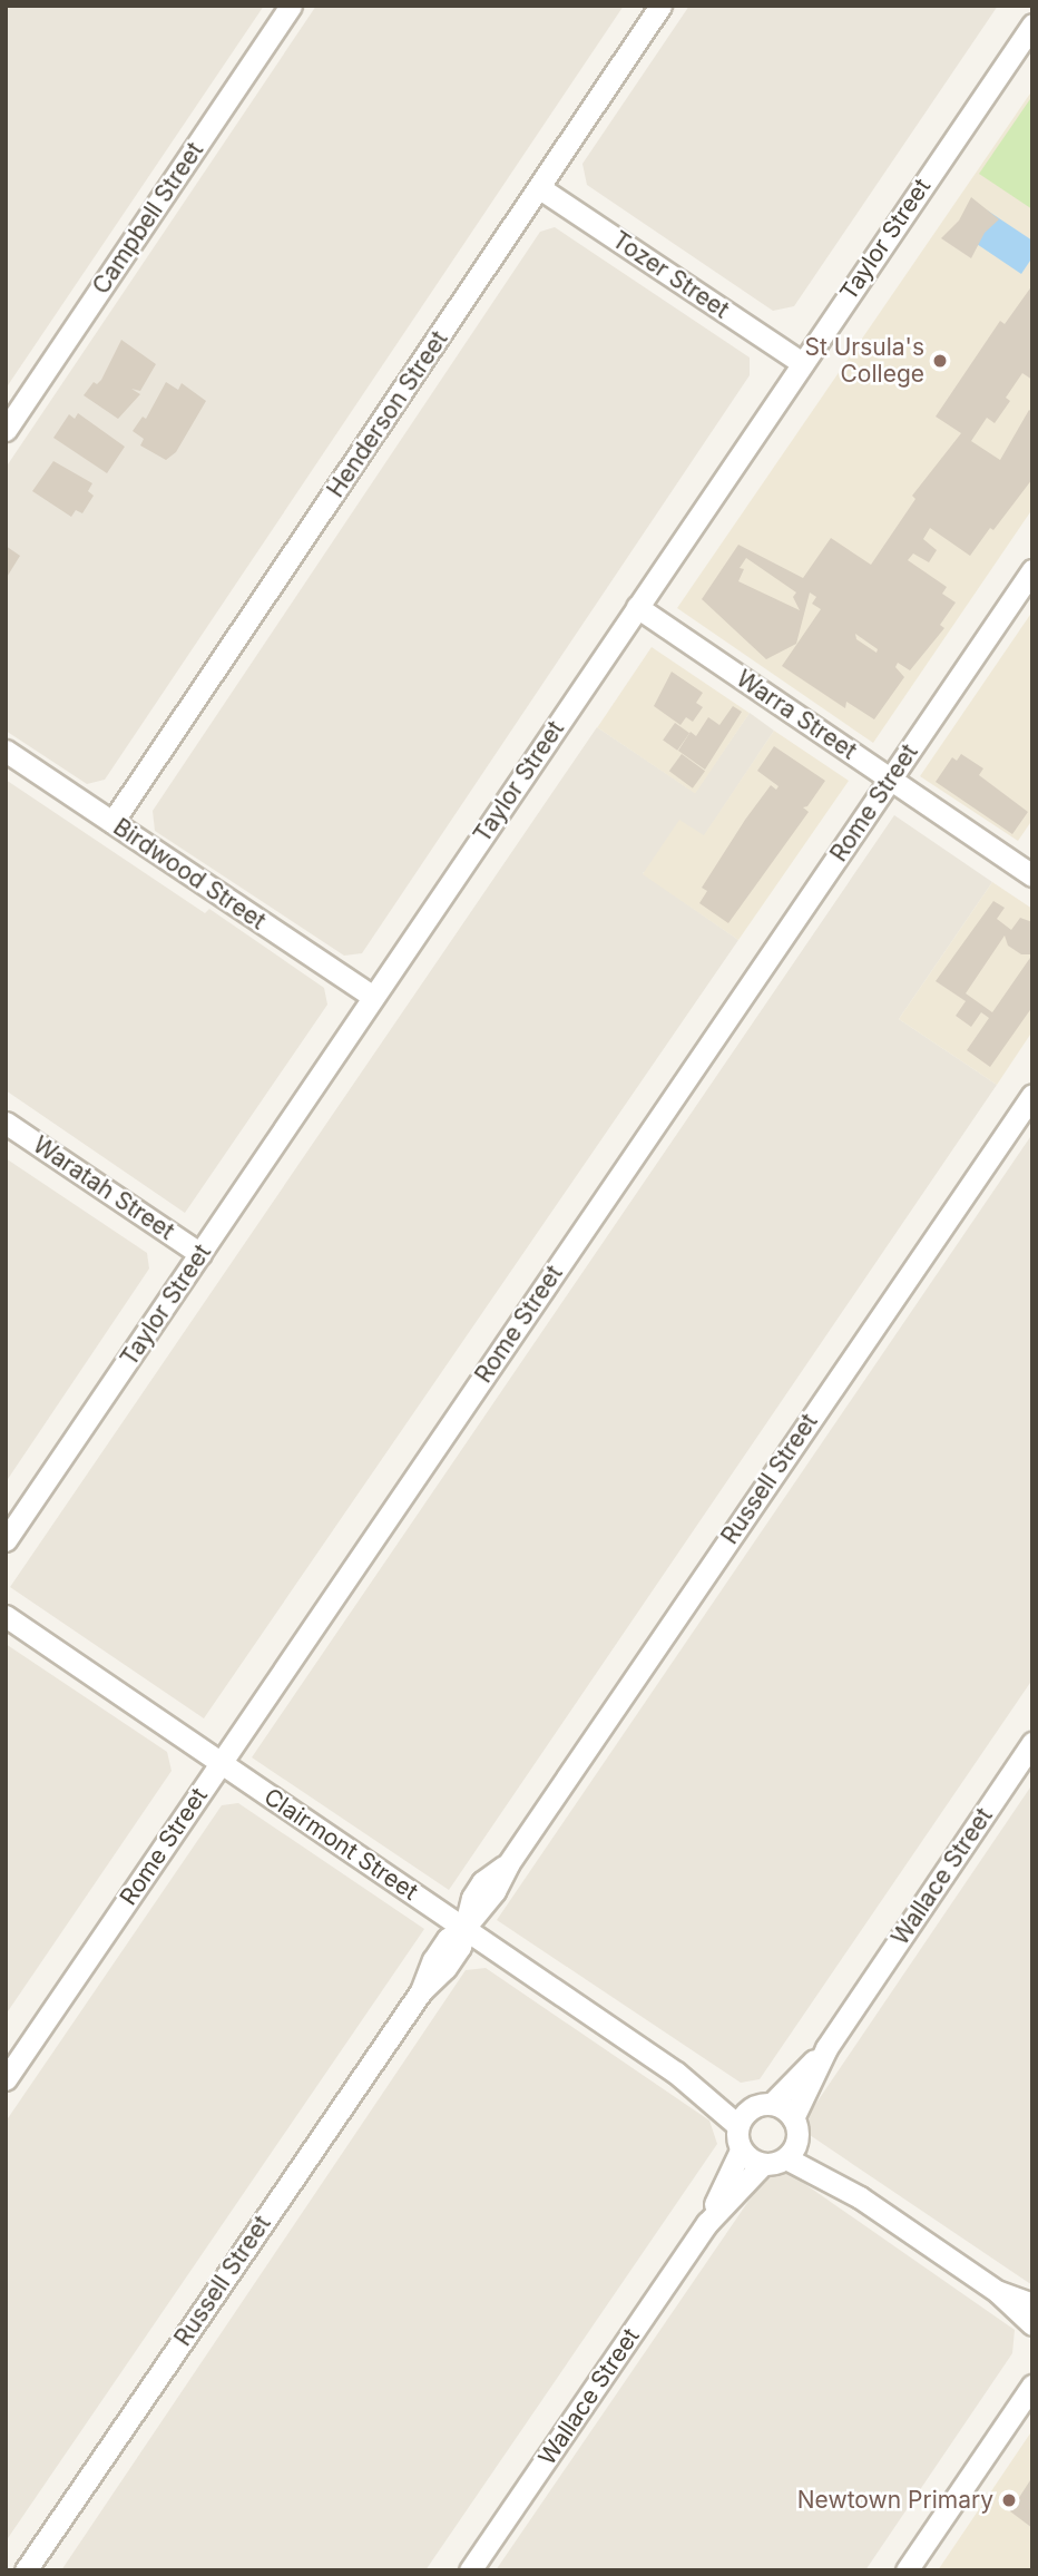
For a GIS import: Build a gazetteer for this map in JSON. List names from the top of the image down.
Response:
{
  "streets": {
    "street": [
      "Campbell Street",
      "Taylor Street",
      "Tozer Street",
      "Henderson Street",
      "Warra Street",
      "Rome Street",
      "Birdwood Street",
      "Waratah Street",
      "Russell Street",
      "Clairmont Street",
      "Wallace Street"
    ]
  },
  "crossings": [
    ["Taylor Street", "Tozer Street"],
    ["Taylor Street", "Warra Street"],
    ["Taylor Street", "Birdwood Street"],
    ["Taylor Street", "Waratah Street"],
    ["Tozer Street", "Henderson Street"],
    ["Henderson Street", "Birdwood Street"],
    ["Warra Street", "Rome Street"],
    ["Rome Street", "Clairmont Street"],
    ["Russell Street", "Clairmont Street"],
    ["Clairmont Street", "Wallace Street"]
  ],
  "places": ["St Ursula's College", "Newtown Primary"]
}
